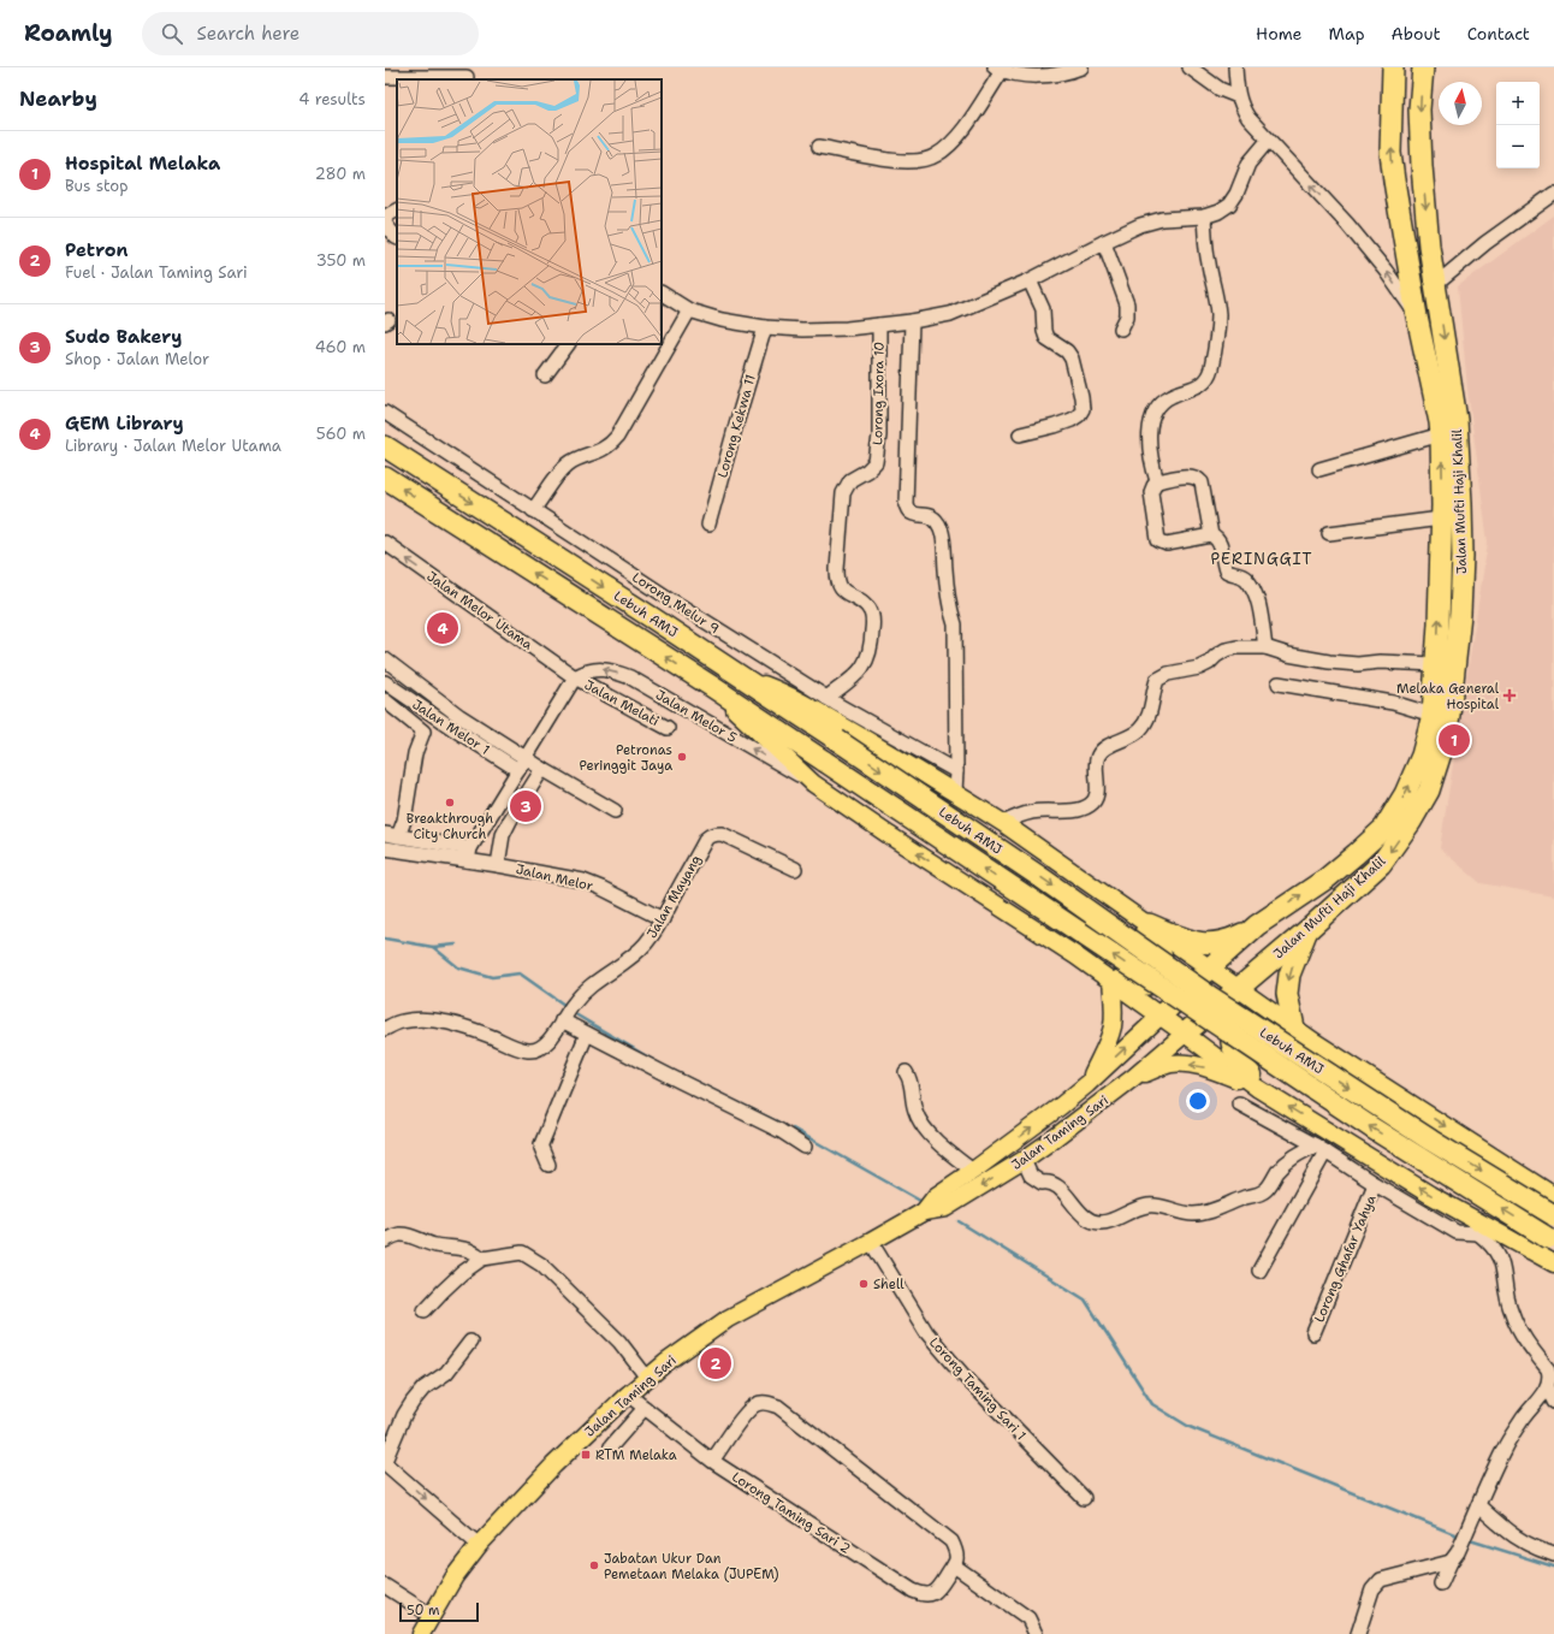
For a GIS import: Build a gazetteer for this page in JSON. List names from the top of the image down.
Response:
{
  "streets": {
    "highway": ["Jalan Mufti Haji Khalil", "Lebuh AMJ"],
    "main road": ["Jalan Taming Sari"],
    "street": [
      "Lorong Ixora 10",
      "Lorong Kekwa 11",
      "Lorong Melur 9",
      "Jalan Melor Utama",
      "Jalan Melati",
      "Jalan Melor 5",
      "Jalan Melor 1",
      "Jalan Melor",
      "Jalan Mayang",
      "Lorong Ghafar Yahya",
      "Lorong Taming Sari 1",
      "Lorong Taming Sari 2"
    ]
  },
  "crossings": [
    ["Lorong Ixora 10", "Lorong Melur 9"],
    ["Jalan Mufti Haji Khalil", "Jalan Taming Sari"],
    ["Jalan Melor Utama", "Jalan Melati"],
    ["Jalan Melor Utama", "Jalan Melor 5"],
    ["Jalan Melati", "Jalan Melor 5"],
    ["Jalan Melor", "Jalan Mayang"],
    ["Jalan Taming Sari", "Lorong Taming Sari 1"],
    ["Jalan Taming Sari", "Lorong Taming Sari 2"]
  ],
  "one_way": ["Jalan Melor 5"],
  "districts": ["PERINGGIT"],
  "places": {
    "health": ["Melaka General Hospital"],
    "other": [
      "Petronas Peringgit Jaya",
      "Breakthrough City Church",
      "Shell",
      "Jabatan Ukur Dan Pemetaan Melaka (JUPEM)"
    ],
    "transit": ["RTM Melaka"]
  },
  "scale_bar": "50 m",
  "north": "top",
  "page": {
    "header": "Roamly",
    "search": "Search here",
    "nav": [
      "Home",
      "Map",
      "About",
      "Contact"
    ],
    "heading": ["Nearby", "4 results"],
    "map_buttons": ["+", "−"],
    "list": [
      {
        "mark": "1",
        "name": "Hospital Melaka",
        "note": "Bus stop",
        "value": "280 m"
      },
      {
        "mark": "2",
        "name": "Petron",
        "note": "Fuel · Jalan Taming Sari",
        "value": "350 m"
      },
      {
        "mark": "3",
        "name": "Sudo Bakery",
        "note": "Shop · Jalan Melor",
        "value": "460 m"
      },
      {
        "mark": "4",
        "name": "GEM Library",
        "note": "Library · Jalan Melor Utama",
        "value": "560 m"
      }
    ],
    "pins": [
      "4",
      "1",
      "3",
      "2"
    ],
    "scale": "50 m"
  }
}
